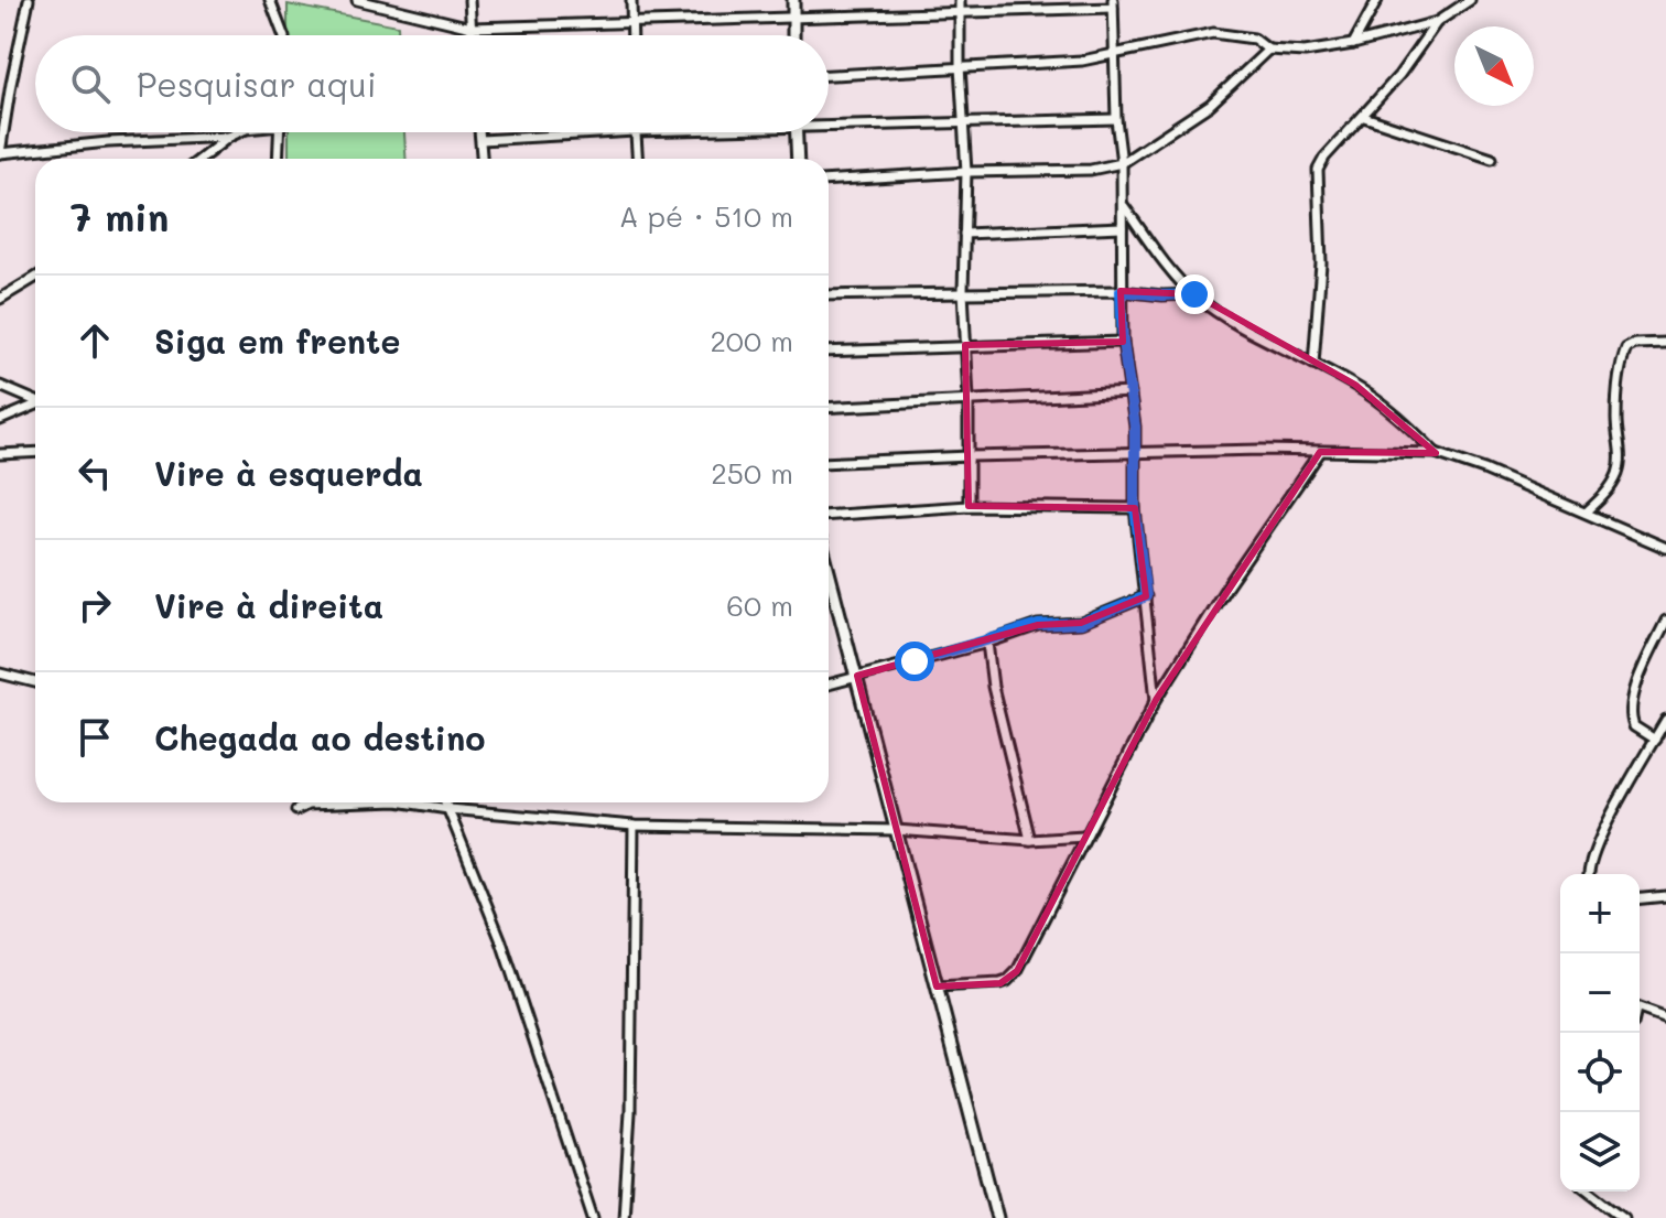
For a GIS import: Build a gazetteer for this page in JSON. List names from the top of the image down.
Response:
{
  "north": "bottom right",
  "page": {
    "search": "Pesquisar aqui",
    "heading": ["7 min", "A pé · 510 m"],
    "list": [
      ["Siga em frente", "200 m"],
      ["Vire à esquerda", "250 m"],
      ["Vire à direita", "60 m"],
      "Chegada ao destino"
    ],
    "map_buttons": ["+", "−"]
  }
}
